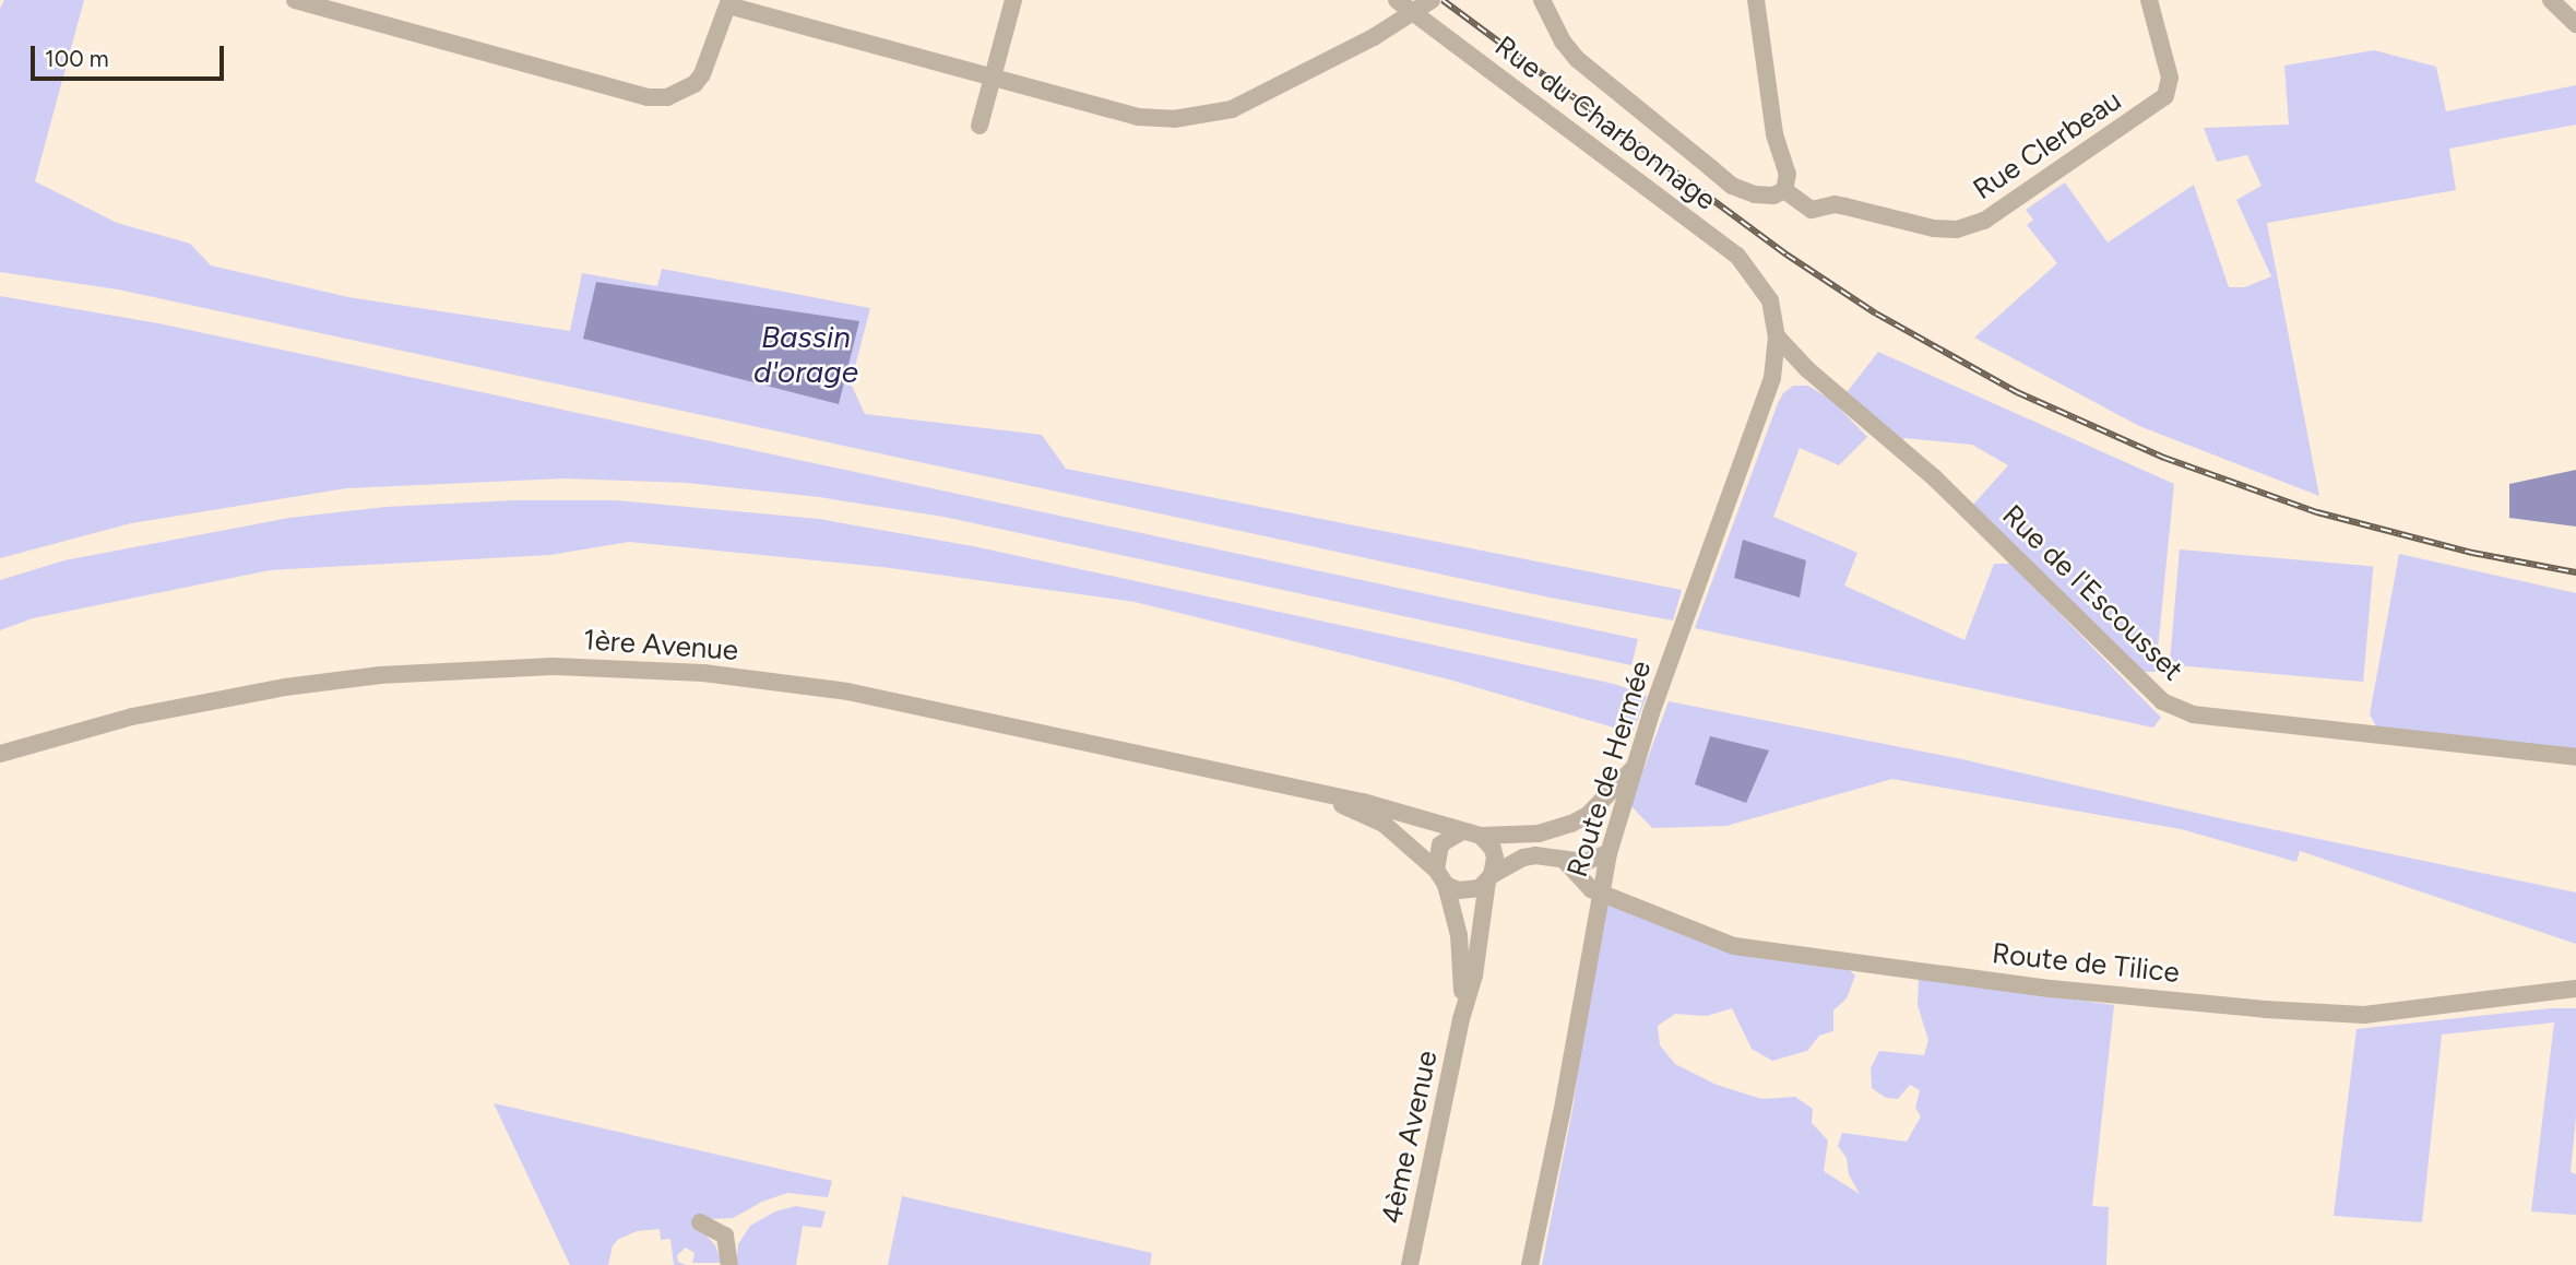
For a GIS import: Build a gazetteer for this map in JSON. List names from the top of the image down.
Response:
{
  "streets": {
    "street": [
      "Rue du Charbonnage",
      "Rue Clerbeau",
      "Rue de l'Escousset",
      "1ère Avenue",
      "Route de Hermée",
      "Route de Tilice",
      "4ème Avenue"
    ]
  },
  "crossings": [
    ["Rue du Charbonnage", "Route de Hermée"],
    ["Rue de l'Escousset", "Route de Hermée"],
    ["1ère Avenue", "Route de Hermée"],
    ["1ère Avenue", "4ème Avenue"],
    ["Route de Hermée", "Route de Tilice"]
  ],
  "water": ["Bassin d'orage"],
  "scale_bar": "100 m"
}
